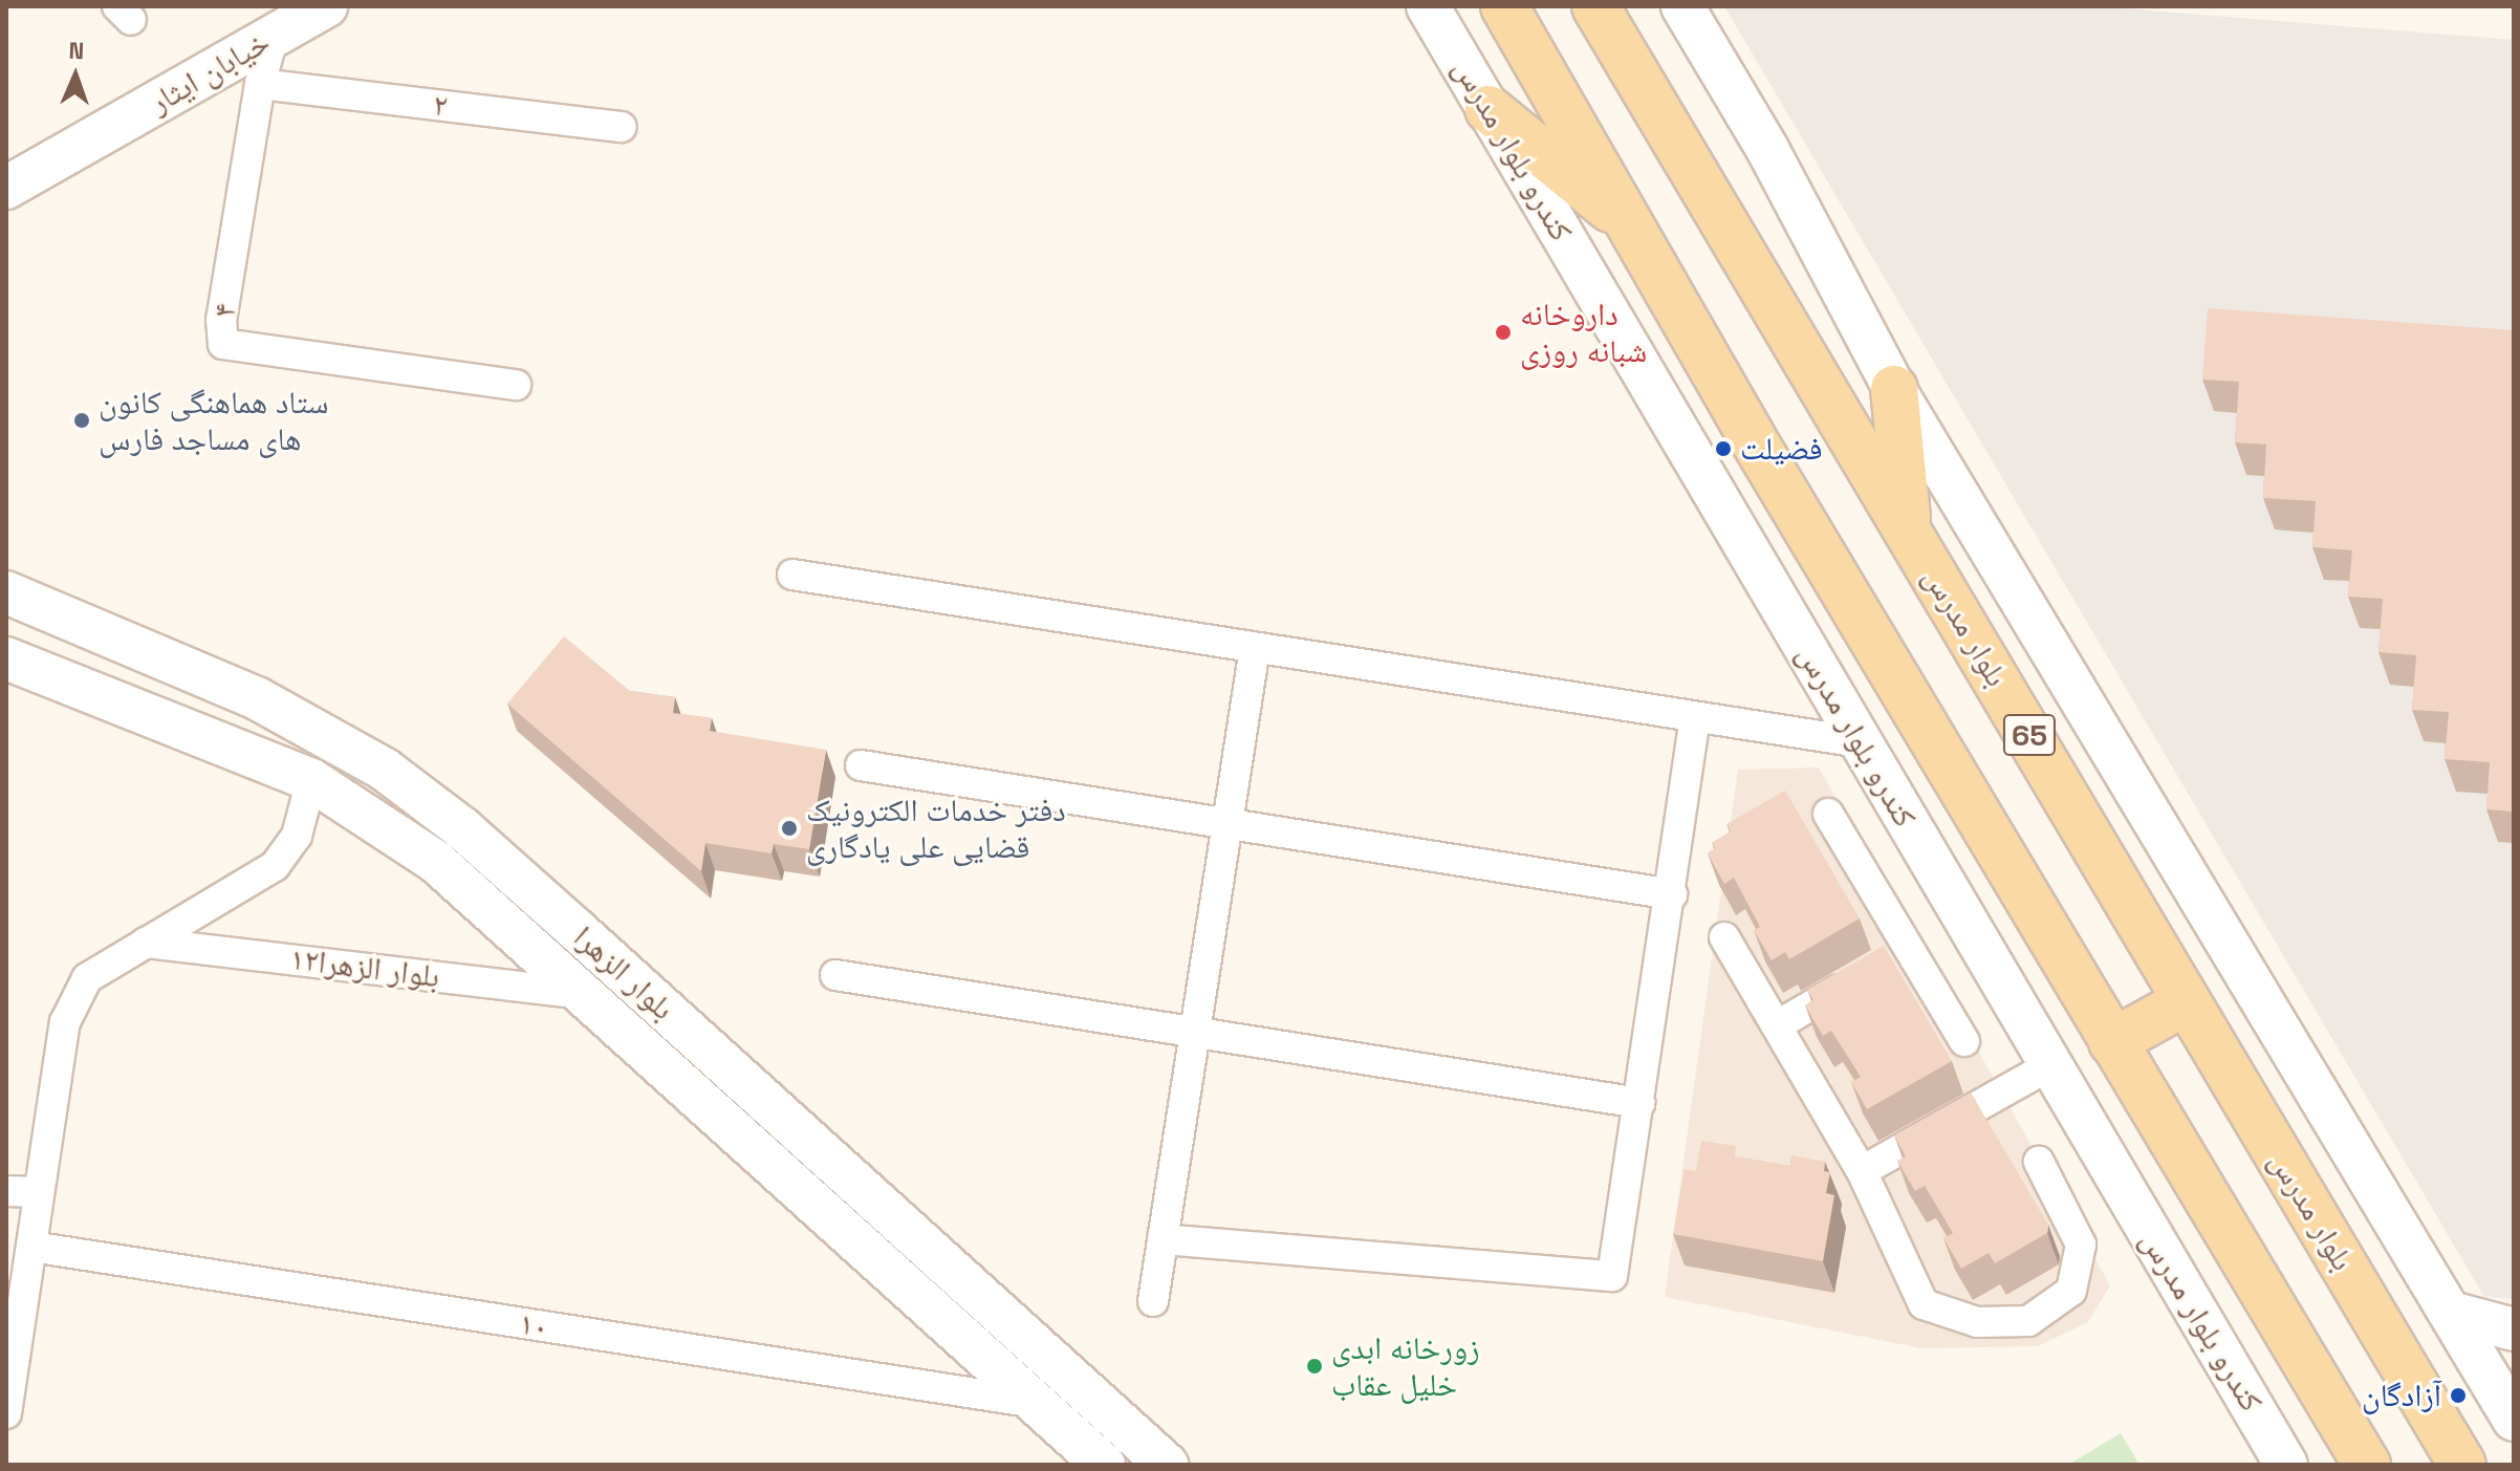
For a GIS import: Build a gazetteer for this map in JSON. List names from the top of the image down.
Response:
{
  "streets": {
    "main road": [
      "خیابان ایثار",
      "کندرو بلوار مدرس",
      "بلوار مدرس",
      "65",
      "بلوار الزهرا"
    ],
    "street": [
      "۲",
      "۴",
      "بلوار الزهرا۱۲",
      "۱۰"
    ]
  },
  "crossings": [
    ["خیابان ایثار", "۴"],
    ["۲", "۴"],
    ["بلوار الزهرا۱۲", "بلوار الزهرا"],
    ["بلوار الزهرا", "۱۰"]
  ],
  "places": [
    "داروخانه شبانه روزی",
    "ستاد هماهنگی کانون های مساجد فارس",
    "فضیلت",
    "دفتر خدمات الکترونیک قضایی علی یادگاری",
    "زورخانه ابدی خلیل عقاب",
    "آزادگان"
  ],
  "north": "top"
}
